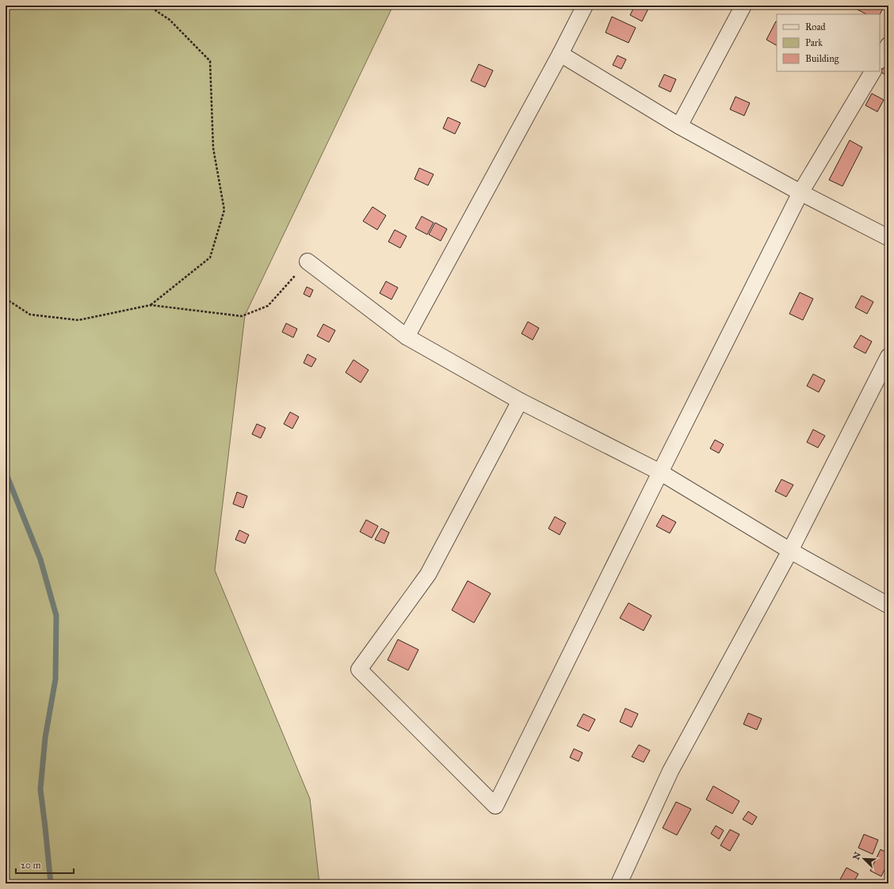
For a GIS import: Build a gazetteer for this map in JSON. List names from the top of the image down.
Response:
{
  "legend": ["Road", "Park", "Building"],
  "scale_bar": "20 m",
  "north": "top left"
}
